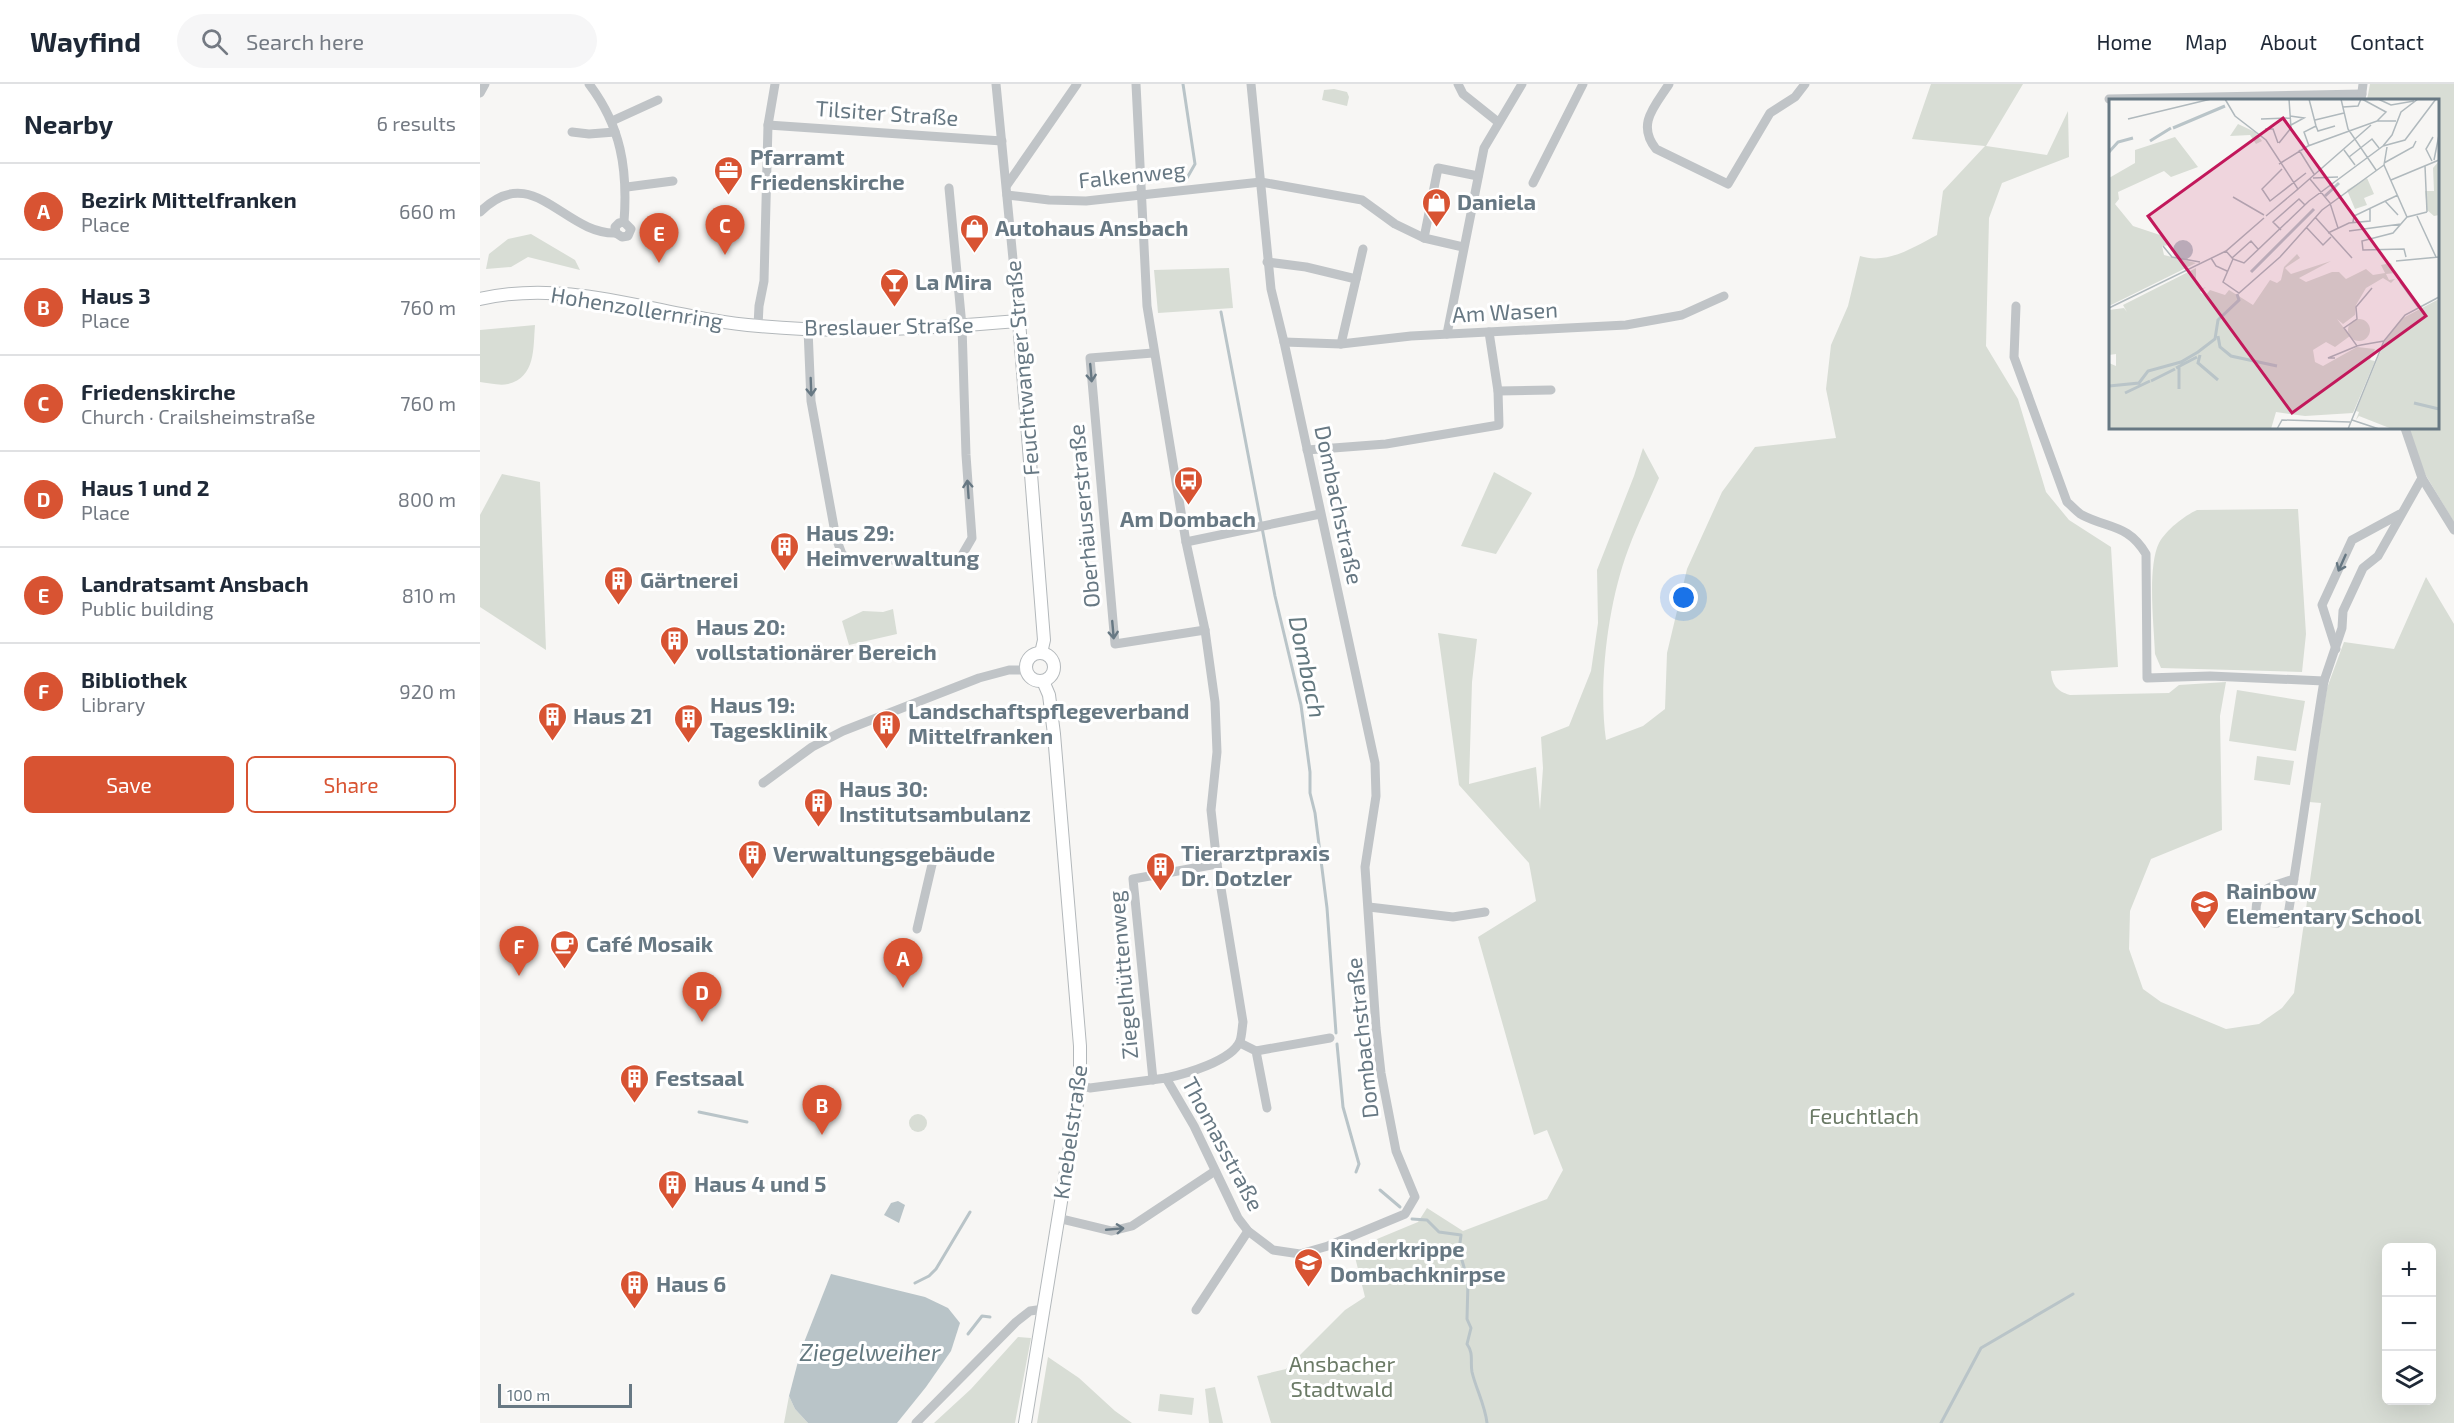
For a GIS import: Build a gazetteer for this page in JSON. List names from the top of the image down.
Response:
{
  "streets": {
    "main road": [
      "Hohenzollernring",
      "Breslauer Straße",
      "Feuchtwanger Straße",
      "Knebelstraße"
    ],
    "street": [
      "Tilsiter Straße",
      "Falkenweg",
      "Am Wasen",
      "Dombachstraße",
      "Oberhäuserstraße",
      "Ziegelhüttenweg",
      "Thomasstraße"
    ]
  },
  "crossings": [
    ["Tilsiter Straße", "Feuchtwanger Straße"],
    ["Falkenweg", "Feuchtwanger Straße"],
    ["Falkenweg", "Dombachstraße"],
    ["Hohenzollernring", "Breslauer Straße"],
    ["Am Wasen", "Dombachstraße"],
    ["Breslauer Straße", "Feuchtwanger Straße"],
    ["Feuchtwanger Straße", "Knebelstraße"],
    ["Dombachstraße", "Thomasstraße"],
    ["Ziegelhüttenweg", "Thomasstraße"],
    ["Knebelstraße", "Thomasstraße"]
  ],
  "water": ["Dombach", "Ziegelweiher"],
  "parks": ["Feuchtlach", "Ansbacher Stadtwald"],
  "places": {
    "office": ["Pfarramt Friedenskirche"],
    "shop": ["Daniela", "Autohaus Ansbach"],
    "bar": ["La Mira"],
    "bus stop": ["Am Dombach"],
    "building": [
      "Haus 29: Heimverwaltung",
      "Gärtnerei",
      "Haus 20: vollstationärer Bereich",
      "Haus 21",
      "Haus 19: Tagesklinik",
      "Landschaftspflegeverband Mittelfranken",
      "Haus 30: Institutsambulanz",
      "Verwaltungsgebäude",
      "Tierarztpraxis Dr. Dotzler",
      "Festsaal",
      "Haus 4 und 5",
      "Haus 6"
    ],
    "school or university": ["Rainbow Elementary School", "Kinderkrippe Dombachknirpse"],
    "cafe": ["Café Mosaik"]
  },
  "scale_bar": "100 m",
  "page": {
    "header": "Wayfind",
    "search": "Search here",
    "nav": [
      "Home",
      "Map",
      "About",
      "Contact"
    ],
    "heading": ["Nearby", "6 results"],
    "list": [
      {
        "mark": "A",
        "name": "Bezirk Mittelfranken",
        "note": "Place",
        "value": "660 m"
      },
      {
        "mark": "B",
        "name": "Haus 3",
        "note": "Place",
        "value": "760 m"
      },
      {
        "mark": "C",
        "name": "Friedenskirche",
        "note": "Church · Crailsheimstraße",
        "value": "760 m"
      },
      {
        "mark": "D",
        "name": "Haus 1 und 2",
        "note": "Place",
        "value": "800 m"
      },
      {
        "mark": "E",
        "name": "Landratsamt Ansbach",
        "note": "Public building",
        "value": "810 m"
      },
      {
        "mark": "F",
        "name": "Bibliothek",
        "note": "Library",
        "value": "920 m"
      }
    ],
    "pins": [
      "C",
      "E",
      "F",
      "A",
      "D",
      "B"
    ],
    "buttons": ["Save", "Share"],
    "map_buttons": ["+", "−"],
    "scale": "100 m"
  }
}
